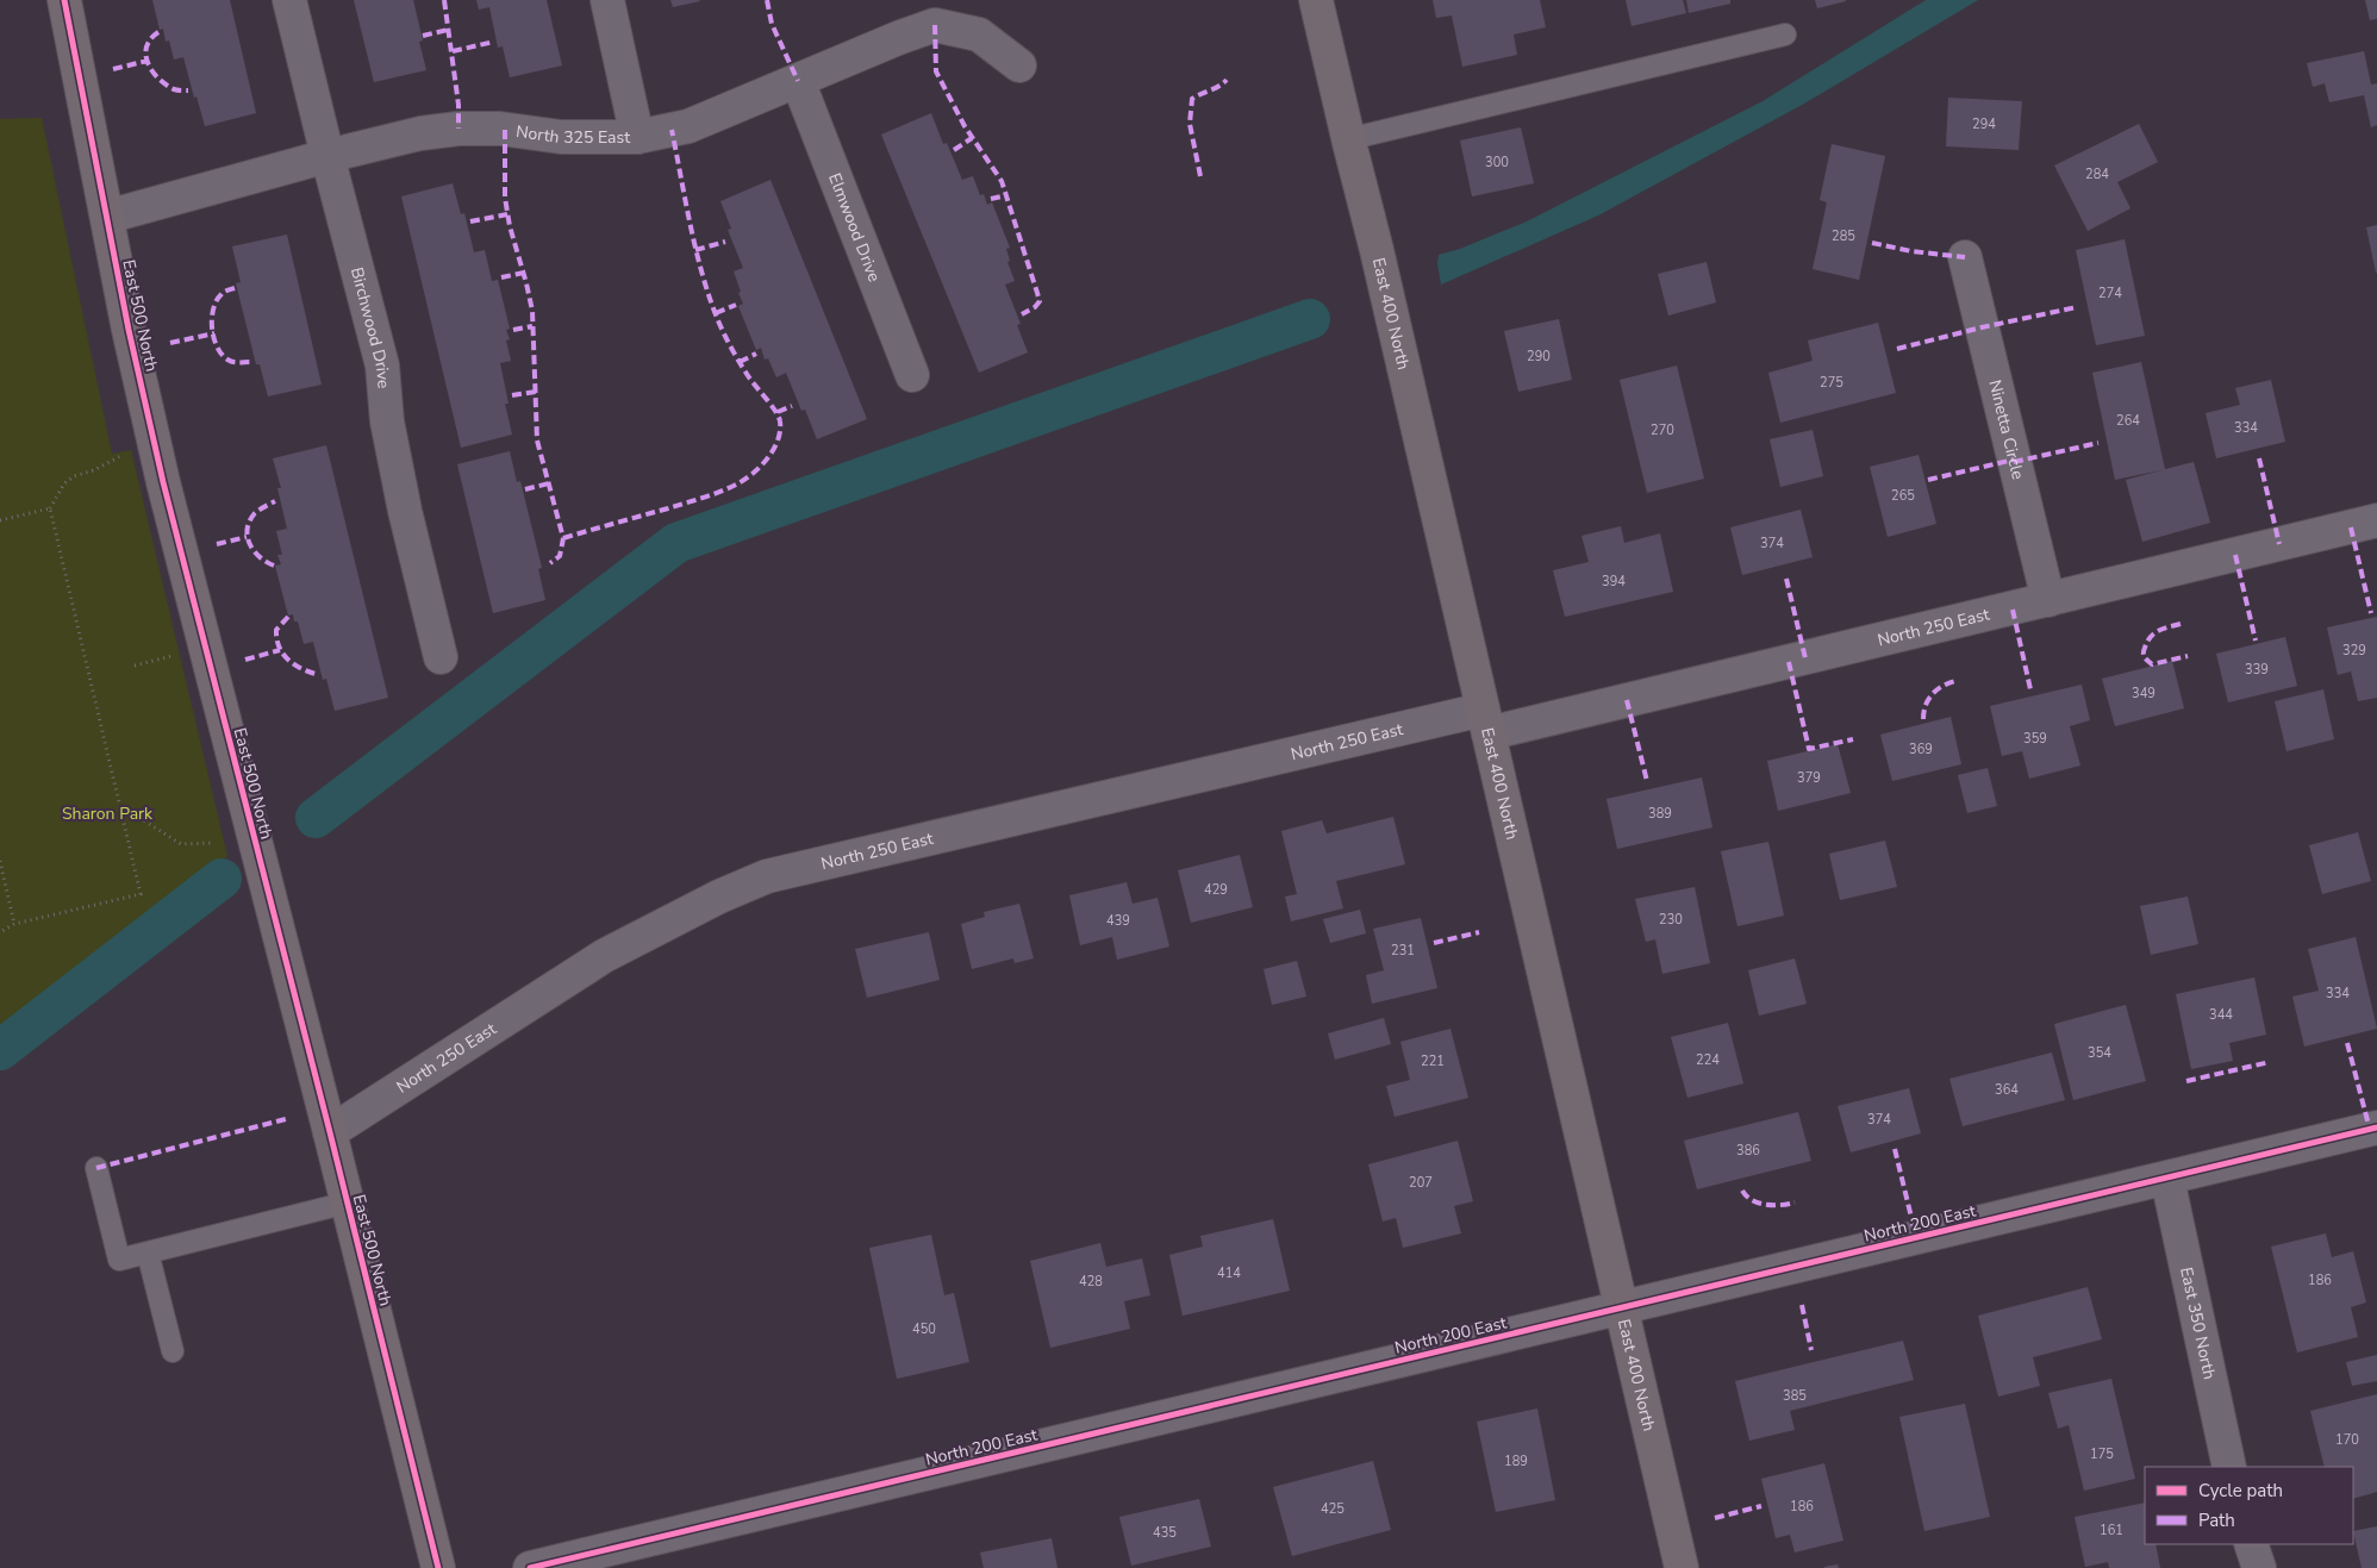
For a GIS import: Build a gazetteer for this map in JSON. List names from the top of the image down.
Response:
{
  "streets": {
    "street": [
      "North 325 East",
      "Elmwood Drive",
      "East 400 North",
      "East 500 North",
      "Birchwood Drive",
      "Ninetta Circle",
      "North 250 East",
      "North 200 East",
      "East 350 North"
    ]
  },
  "crossings": [
    ["North 325 East", "Elmwood Drive"],
    ["North 325 East", "East 500 North"],
    ["North 325 East", "Birchwood Drive"],
    ["East 400 North", "North 250 East"],
    ["East 400 North", "North 200 East"],
    ["East 500 North", "North 250 East"],
    ["Ninetta Circle", "North 250 East"],
    ["North 200 East", "East 350 North"]
  ],
  "parks": ["Sharon Park"],
  "house_numbers": [
    "294",
    "300",
    "284",
    "285",
    "274",
    "290",
    "275",
    "264",
    "334",
    "270",
    "265",
    "374",
    "394",
    "329",
    "339",
    "349",
    "359",
    "369",
    "379",
    "389",
    "429",
    "230",
    "439",
    "231",
    "334",
    "344",
    "354",
    "224",
    "221",
    "364",
    "374",
    "386",
    "207",
    "414",
    "186",
    "428",
    "450",
    "385",
    "170",
    "175",
    "189",
    "186",
    "425",
    "161",
    "435"
  ],
  "legend": ["Cycle path", "Path"]
}
